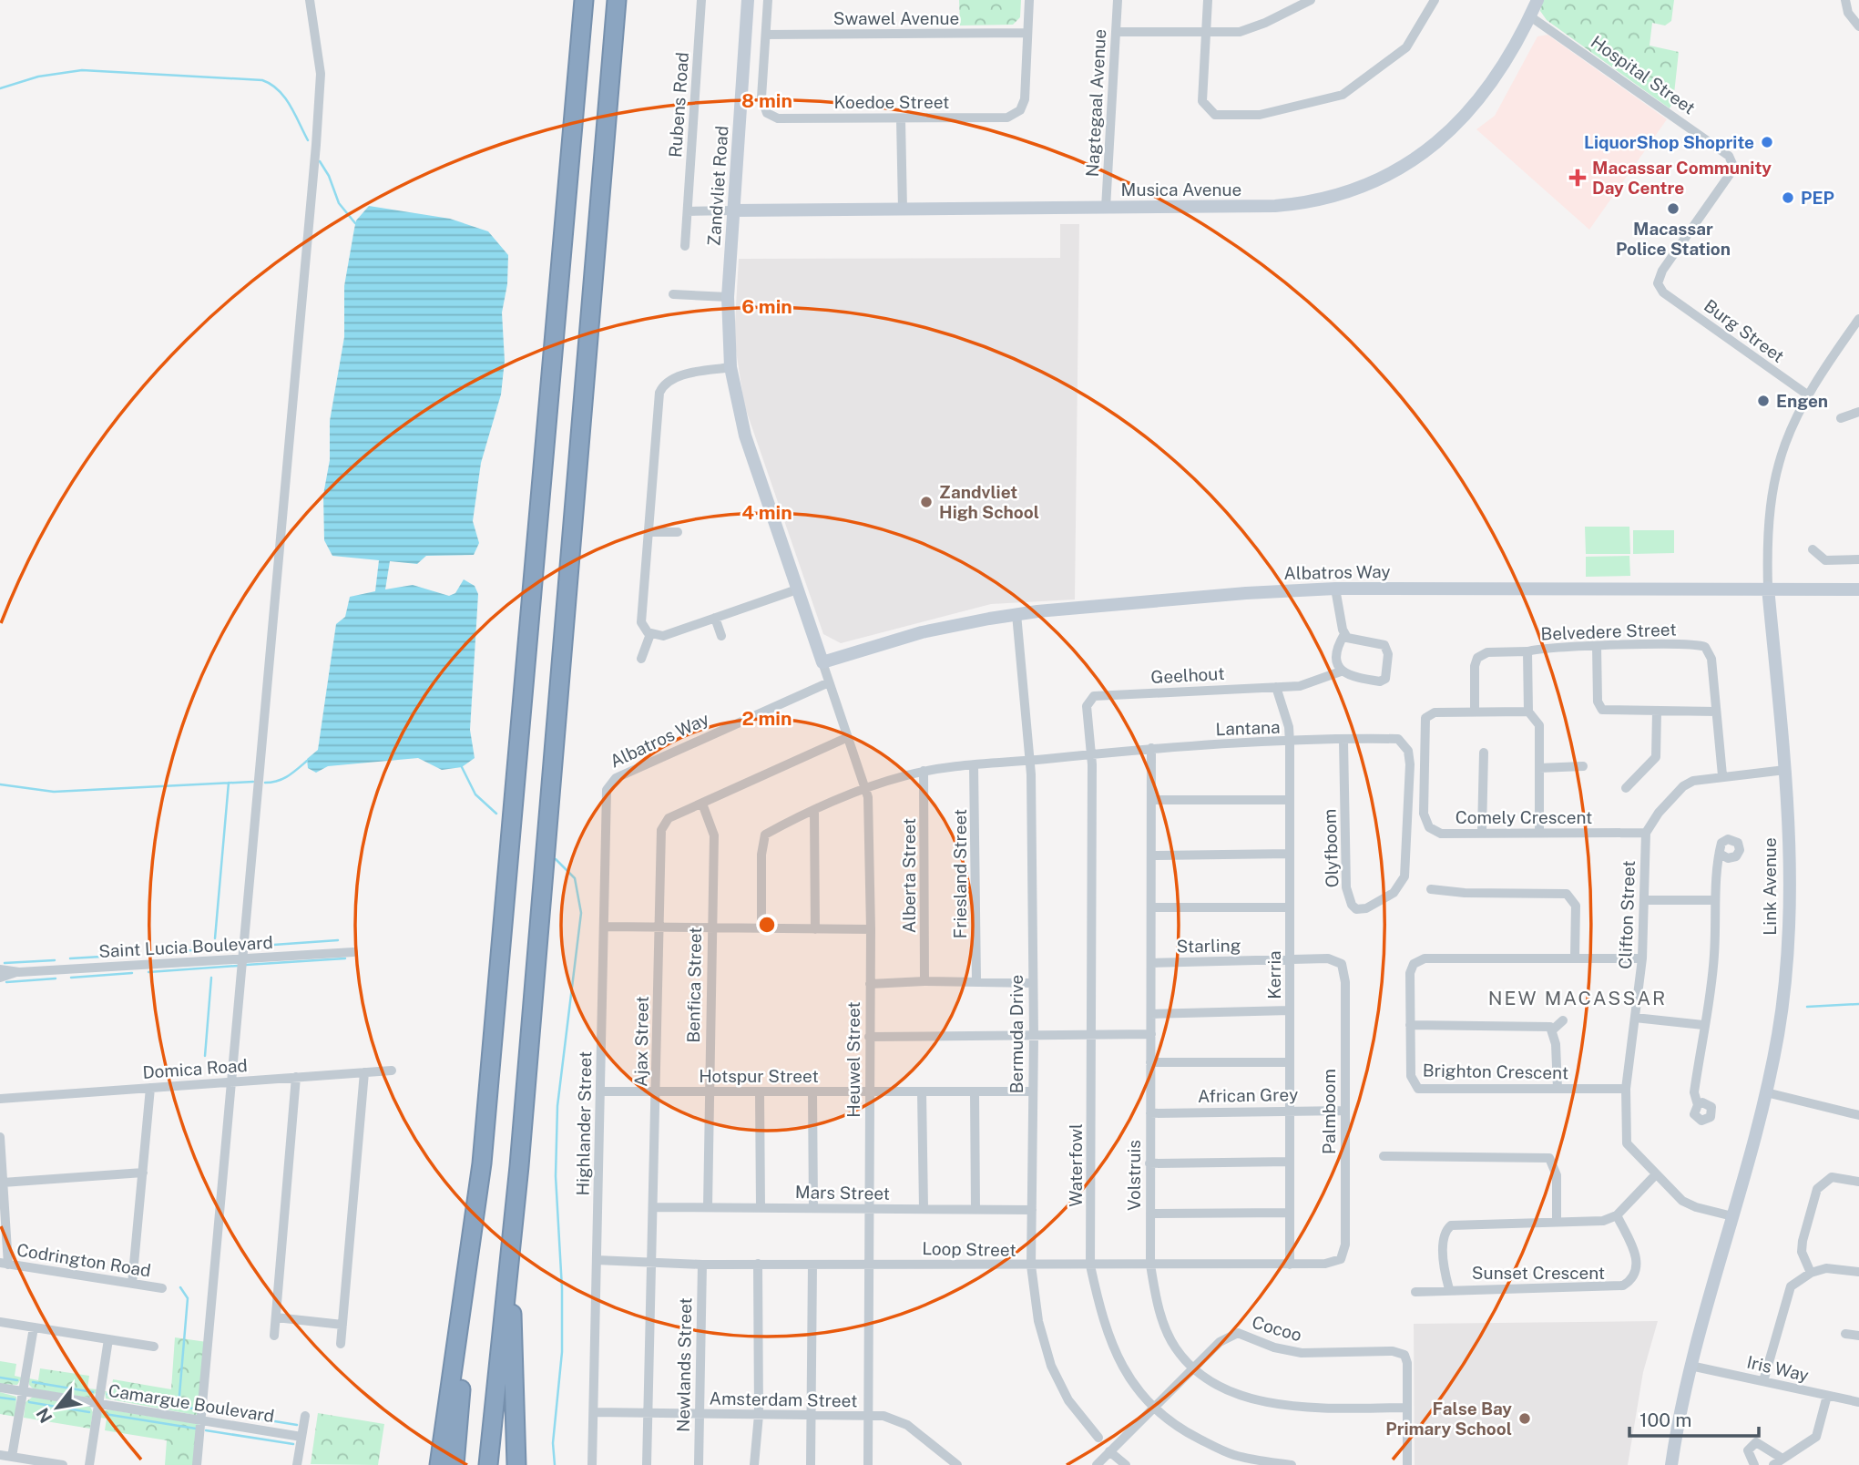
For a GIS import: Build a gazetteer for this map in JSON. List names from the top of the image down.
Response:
{
  "streets": {
    "street": [
      "Swawel Avenue",
      "Hospital Street",
      "Koedoe Street",
      "Nagtegaal Avenue",
      "Rubens Road",
      "Zandvliet Road",
      "Musica Avenue",
      "Burg Street",
      "Albatros Way",
      "Belvedere Street",
      "Geelhout",
      "Lantana",
      "Comely Crescent",
      "Olyfboom",
      "Friesland Street",
      "Alberta Street",
      "Link Avenue",
      "Clifton Street",
      "Starling",
      "Saint Lucia Boulevard",
      "Kerria",
      "Benfica Street",
      "Bermuda Drive",
      "Ajax Street",
      "Heuwel Street",
      "Domica Road",
      "Brighton Crescent",
      "Hotspur Street",
      "African Grey",
      "Palmboom",
      "Highlander Street",
      "Waterfowl",
      "Volstruis",
      "Mars Street",
      "Loop Street",
      "Codrington Road",
      "Sunset Crescent",
      "Cocoo",
      "Newlands Street",
      "Iris Way",
      "Amsterdam Street",
      "Camargue Boulevard"
    ]
  },
  "crossings": [
    ["Swawel Avenue", "Koedoe Street"],
    ["Hospital Street", "Musica Avenue"],
    ["Hospital Street", "Burg Street"],
    ["Nagtegaal Avenue", "Musica Avenue"],
    ["Zandvliet Road", "Musica Avenue"],
    ["Zandvliet Road", "Albatros Way"],
    ["Zandvliet Road", "Heuwel Street"],
    ["Burg Street", "Link Avenue"],
    ["Albatros Way", "Link Avenue"],
    ["Albatros Way", "Bermuda Drive"],
    ["Albatros Way", "Heuwel Street"],
    ["Albatros Way", "Highlander Street"],
    ["Belvedere Street", "Comely Crescent"],
    ["Geelhout", "Lantana"],
    ["Geelhout", "Kerria"],
    ["Geelhout", "Waterfowl"],
    ["Lantana", "Olyfboom"],
    ["Lantana", "Friesland Street"],
    ["Lantana", "Alberta Street"],
    ["Lantana", "Kerria"],
    ["Lantana", "Bermuda Drive"],
    ["Lantana", "Heuwel Street"],
    ["Lantana", "Waterfowl"],
    ["Lantana", "Volstruis"],
    ["Comely Crescent", "Clifton Street"],
    ["Link Avenue", "Clifton Street"],
    ["Link Avenue", "Iris Way"],
    ["Clifton Street", "Brighton Crescent"],
    ["Starling", "Kerria"],
    ["Starling", "Palmboom"],
    ["Starling", "Volstruis"],
    ["Kerria", "African Grey"],
    ["Kerria", "Loop Street"],
    ["Benfica Street", "Ajax Street"],
    ["Benfica Street", "Hotspur Street"],
    ["Benfica Street", "Mars Street"],
    ["Bermuda Drive", "Hotspur Street"],
    ["Bermuda Drive", "Mars Street"],
    ["Bermuda Drive", "Loop Street"],
    ["Ajax Street", "Heuwel Street"],
    ["Ajax Street", "Hotspur Street"],
    ["Ajax Street", "Mars Street"],
    ["Ajax Street", "Loop Street"],
    ["Ajax Street", "Amsterdam Street"],
    ["Heuwel Street", "Hotspur Street"],
    ["Heuwel Street", "Mars Street"],
    ["Heuwel Street", "Loop Street"],
    ["Heuwel Street", "Amsterdam Street"],
    ["Hotspur Street", "Highlander Street"],
    ["African Grey", "Palmboom"],
    ["African Grey", "Volstruis"],
    ["Palmboom", "Loop Street"],
    ["Highlander Street", "Loop Street"],
    ["Highlander Street", "Amsterdam Street"],
    ["Waterfowl", "Loop Street"],
    ["Waterfowl", "Cocoo"],
    ["Volstruis", "Loop Street"],
    ["Volstruis", "Cocoo"],
    ["Loop Street", "Newlands Street"],
    ["Newlands Street", "Amsterdam Street"]
  ],
  "districts": ["NEW MACASSAR"],
  "places": {
    "other": [
      "LiquorShop Shoprite",
      "PEP",
      "Macassar Police Station",
      "Engen",
      "Zandvliet High School",
      "False Bay Primary School"
    ],
    "health": ["Macassar Community Day Centre"]
  },
  "scale_bar": "100 m",
  "north": "bottom left",
  "rings": [
    "8 min",
    "6 min",
    "4 min",
    "2 min"
  ]
}
